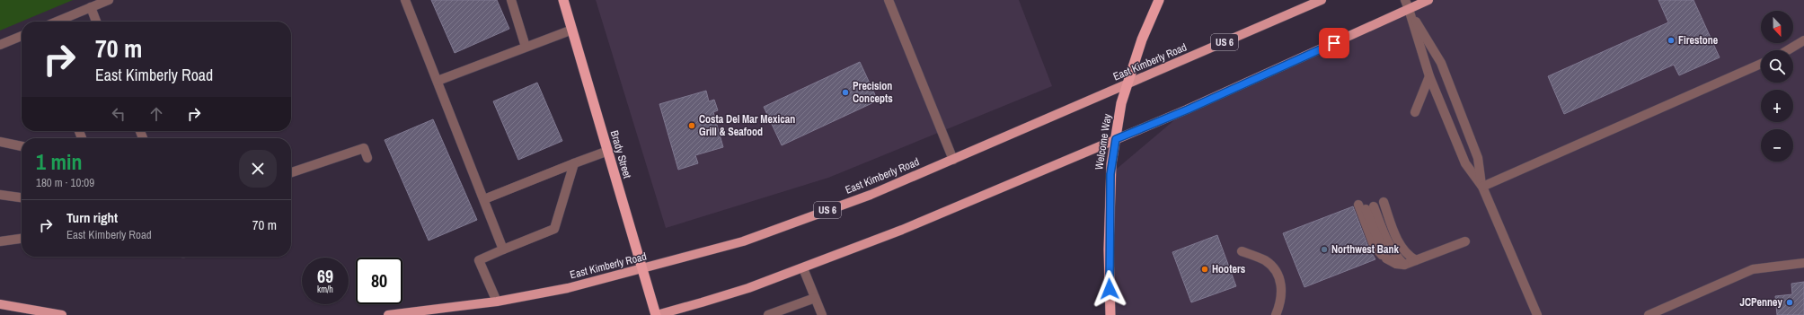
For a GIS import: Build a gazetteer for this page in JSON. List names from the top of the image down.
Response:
{
  "streets": {
    "highway": ["Welcome Way", "Brady Street"],
    "main road": ["US 6", "East Kimberly Road"]
  },
  "crossings": [
    ["East Kimberly Road", "Welcome Way"],
    ["East Kimberly Road", "Brady Street"]
  ],
  "places": [
    "Firestone",
    "Precision Concepts",
    "Costa Del Mar Mexican Grill & Seafood",
    "Northwest Bank",
    "Hooters",
    "JCPenney"
  ],
  "north": "bottom",
  "page": {
    "map_buttons": ["+", "−"],
    "turn": ["70 m", "East Kimberly Road"],
    "heading": ["1 min", "180 m · 10:09"],
    "list": [
      {
        "name": "Turn right",
        "note": "East Kimberly Road",
        "value": "70 m"
      }
    ],
    "speed": "69 km/h",
    "limit": "80"
  }
}
